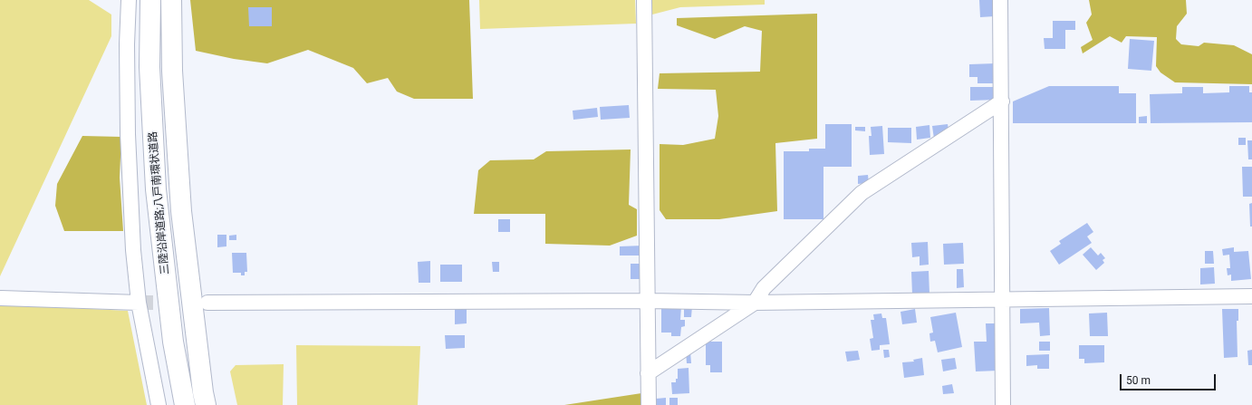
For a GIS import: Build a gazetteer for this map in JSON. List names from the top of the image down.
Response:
{
  "streets": {
    "highway": ["三陸沿岸道路;八戸南環状道路"]
  },
  "scale_bar": "50 m"
}
